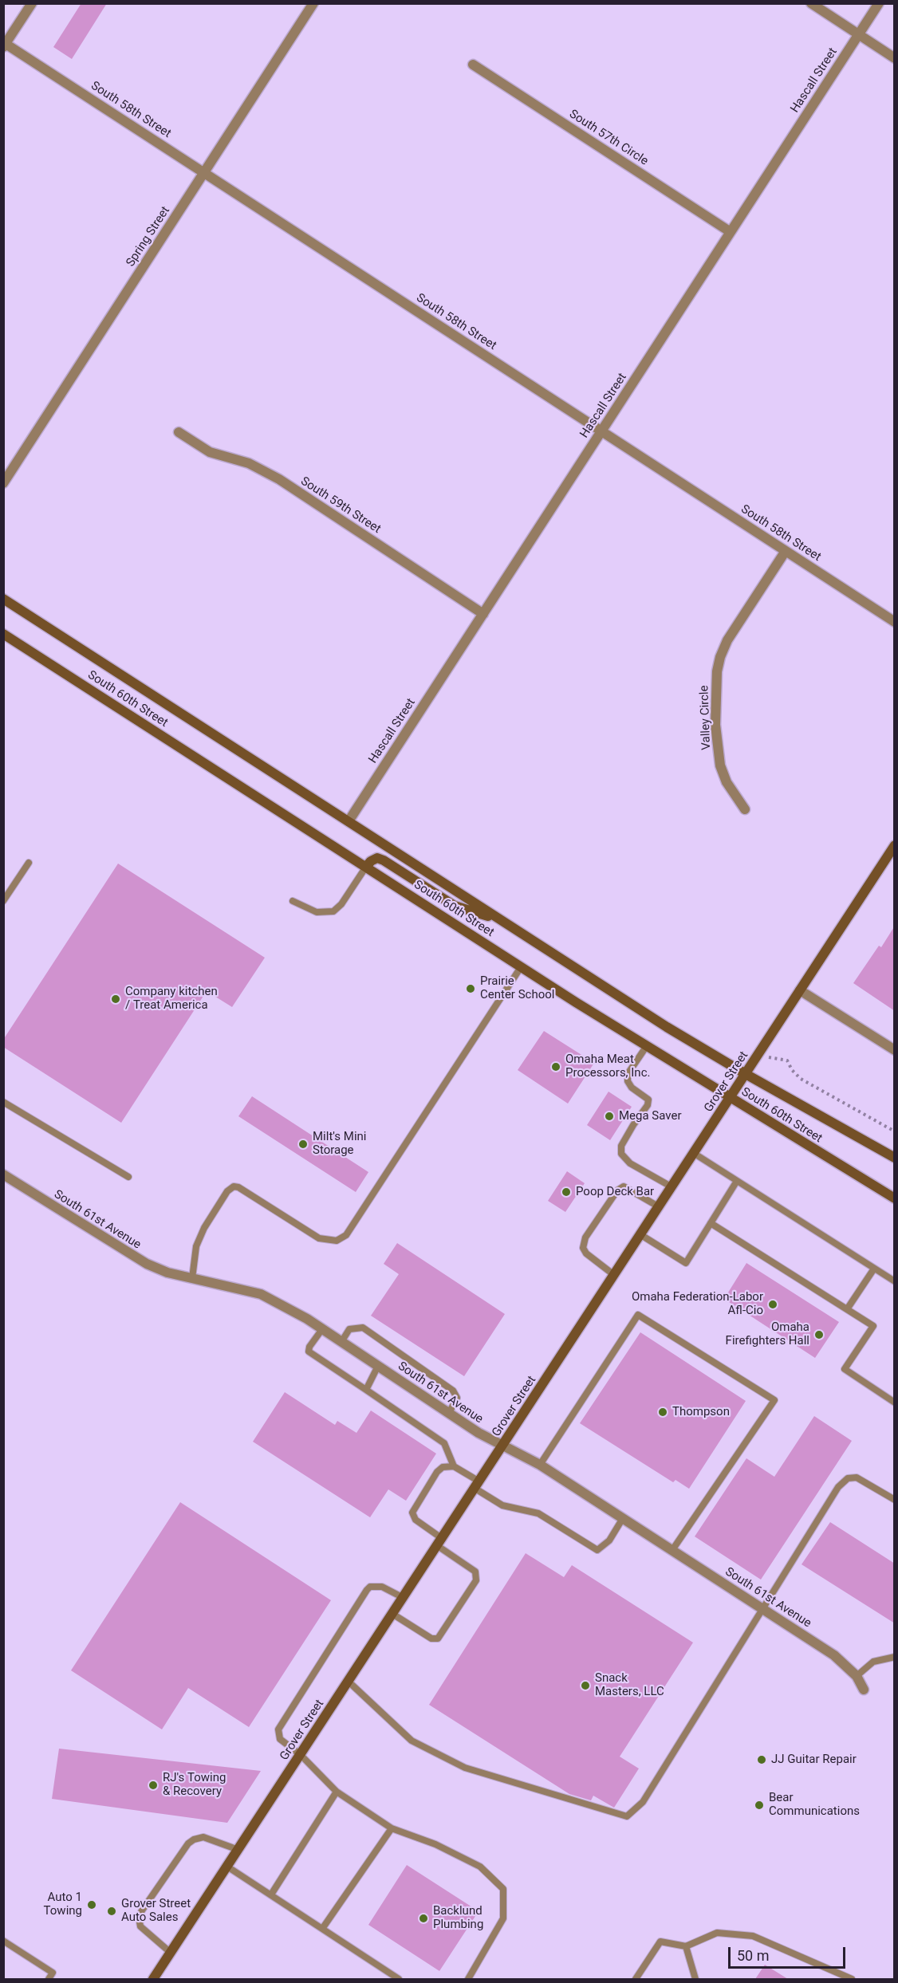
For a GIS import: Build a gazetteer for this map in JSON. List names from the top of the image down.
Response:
{
  "streets": {
    "main road": ["South 60th Street", "Grover Street"],
    "street": [
      "Hascall Street",
      "South 58th Street",
      "South 57th Circle",
      "Spring Street",
      "South 59th Street",
      "Valley Circle",
      "South 61st Avenue"
    ]
  },
  "crossings": [
    ["Hascall Street", "South 58th Street"],
    ["Hascall Street", "South 57th Circle"],
    ["Hascall Street", "South 59th Street"],
    ["Hascall Street", "South 60th Street"],
    ["South 58th Street", "Spring Street"],
    ["South 58th Street", "Valley Circle"],
    ["South 60th Street", "Grover Street"],
    ["Grover Street", "South 61st Avenue"]
  ],
  "places": [
    "Prairie Center School",
    "Company kitchen / Treat America",
    "Omaha Meat Processors, Inc.",
    "Mega Saver",
    "Milt's Mini Storage",
    "Poop Deck Bar",
    "Omaha Federation-Labor Afl-Cio",
    "Omaha Firefighters Hall",
    "Thompson",
    "Snack Masters, LLC",
    "JJ Guitar Repair",
    "RJ's Towing & Recovery",
    "Bear Communications",
    "Auto 1 Towing",
    "Grover Street Auto Sales",
    "Backlund Plumbing"
  ],
  "scale_bar": "50 m"
}
